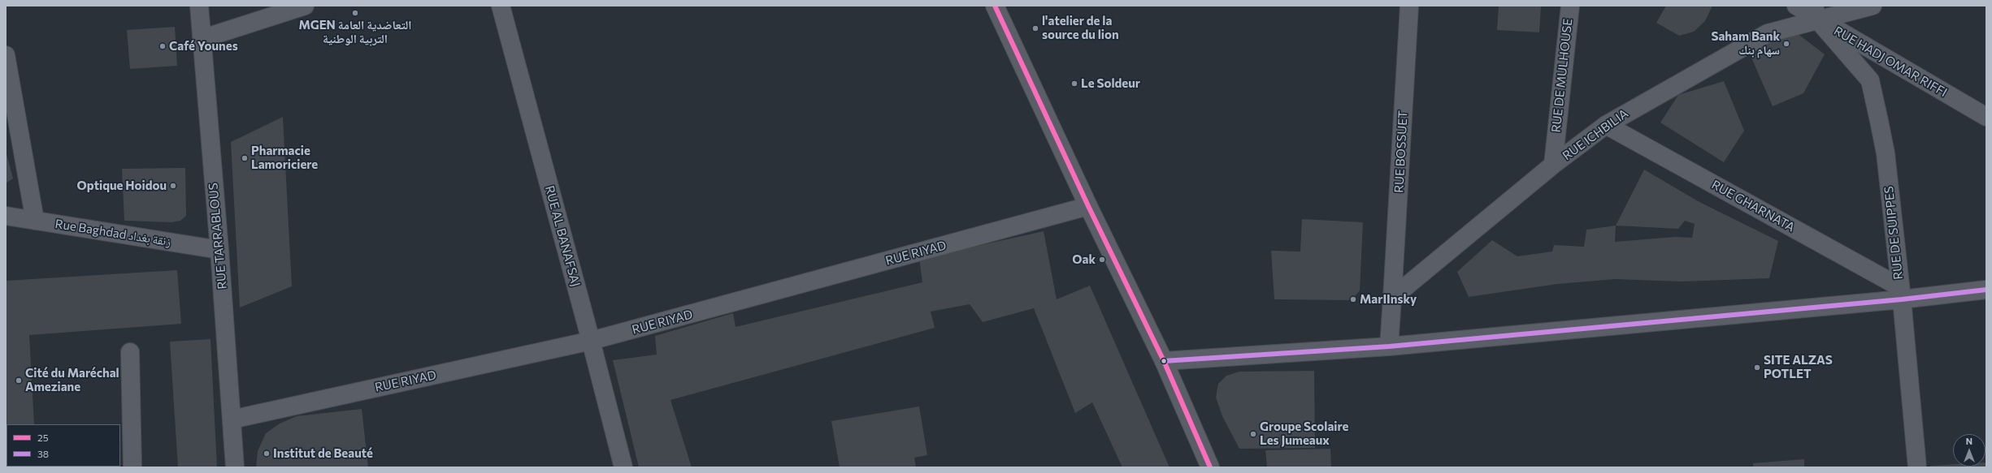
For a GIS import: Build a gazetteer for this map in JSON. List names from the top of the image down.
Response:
{
  "streets": {
    "street": [
      "RUE HADJ OMAR RIFFI",
      "RUE DE MULHOUSE",
      "RUE ICHBILIA",
      "RUE BOSSUET",
      "RUE GHARNATA",
      "Rue Baghdad زنقة بغداد",
      "RUE DE SUIPPES",
      "RUE TARRABLOUS",
      "RUE AL BANAFSAJ",
      "RUE RIYAD"
    ]
  },
  "crossings": [
    ["RUE HADJ OMAR RIFFI", "RUE ICHBILIA"],
    ["RUE HADJ OMAR RIFFI", "RUE DE SUIPPES"],
    ["RUE DE MULHOUSE", "RUE ICHBILIA"],
    ["RUE ICHBILIA", "RUE BOSSUET"],
    ["RUE ICHBILIA", "RUE GHARNATA"],
    ["RUE ICHBILIA", "RUE DE SUIPPES"],
    ["RUE GHARNATA", "RUE DE SUIPPES"],
    ["Rue Baghdad زنقة بغداد", "RUE TARRABLOUS"],
    ["RUE TARRABLOUS", "RUE RIYAD"],
    ["RUE AL BANAFSAJ", "RUE RIYAD"]
  ],
  "places": [
    "MGEN التعاضدية العامة التربية الوطنية",
    "l'atelier de la source du lion",
    "Saham Bank سهام بنك",
    "Café Younes",
    "Le Soldeur",
    "Pharmacie Lamoriciere",
    "Optique Hoidou",
    "Oak",
    "MarIInsky",
    "SITE ALZAS POTLET",
    "Cité du Maréchal Ameziane",
    "Groupe Scolaire Les Jumeaux",
    "Institut de Beauté"
  ],
  "lines": ["transit line 25", "transit line 38"],
  "legend": ["25", "38"],
  "north": "top"
}
